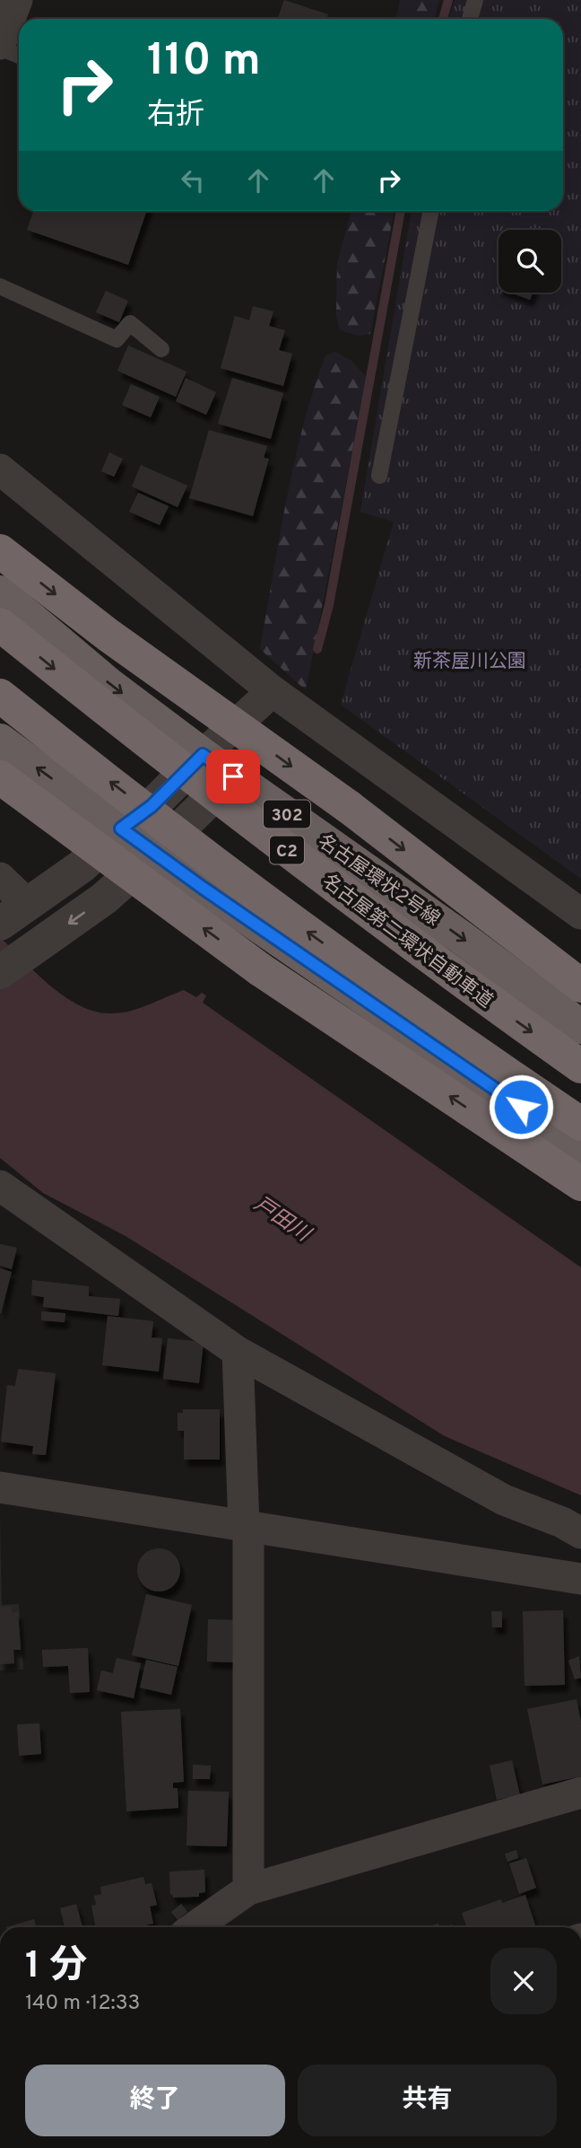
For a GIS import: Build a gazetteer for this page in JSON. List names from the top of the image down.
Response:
{
  "streets": {
    "highway": [
      "302",
      "C2",
      "名古屋環状2号線",
      "名古屋第二環状自動車道"
    ]
  },
  "water": ["戸田川"],
  "parks": ["新茶屋川公園"],
  "page": {
    "turn": ["110 m", "右折"],
    "heading": ["1 分", "140 m · 12:33"],
    "buttons": ["終了", "共有"]
  }
}
